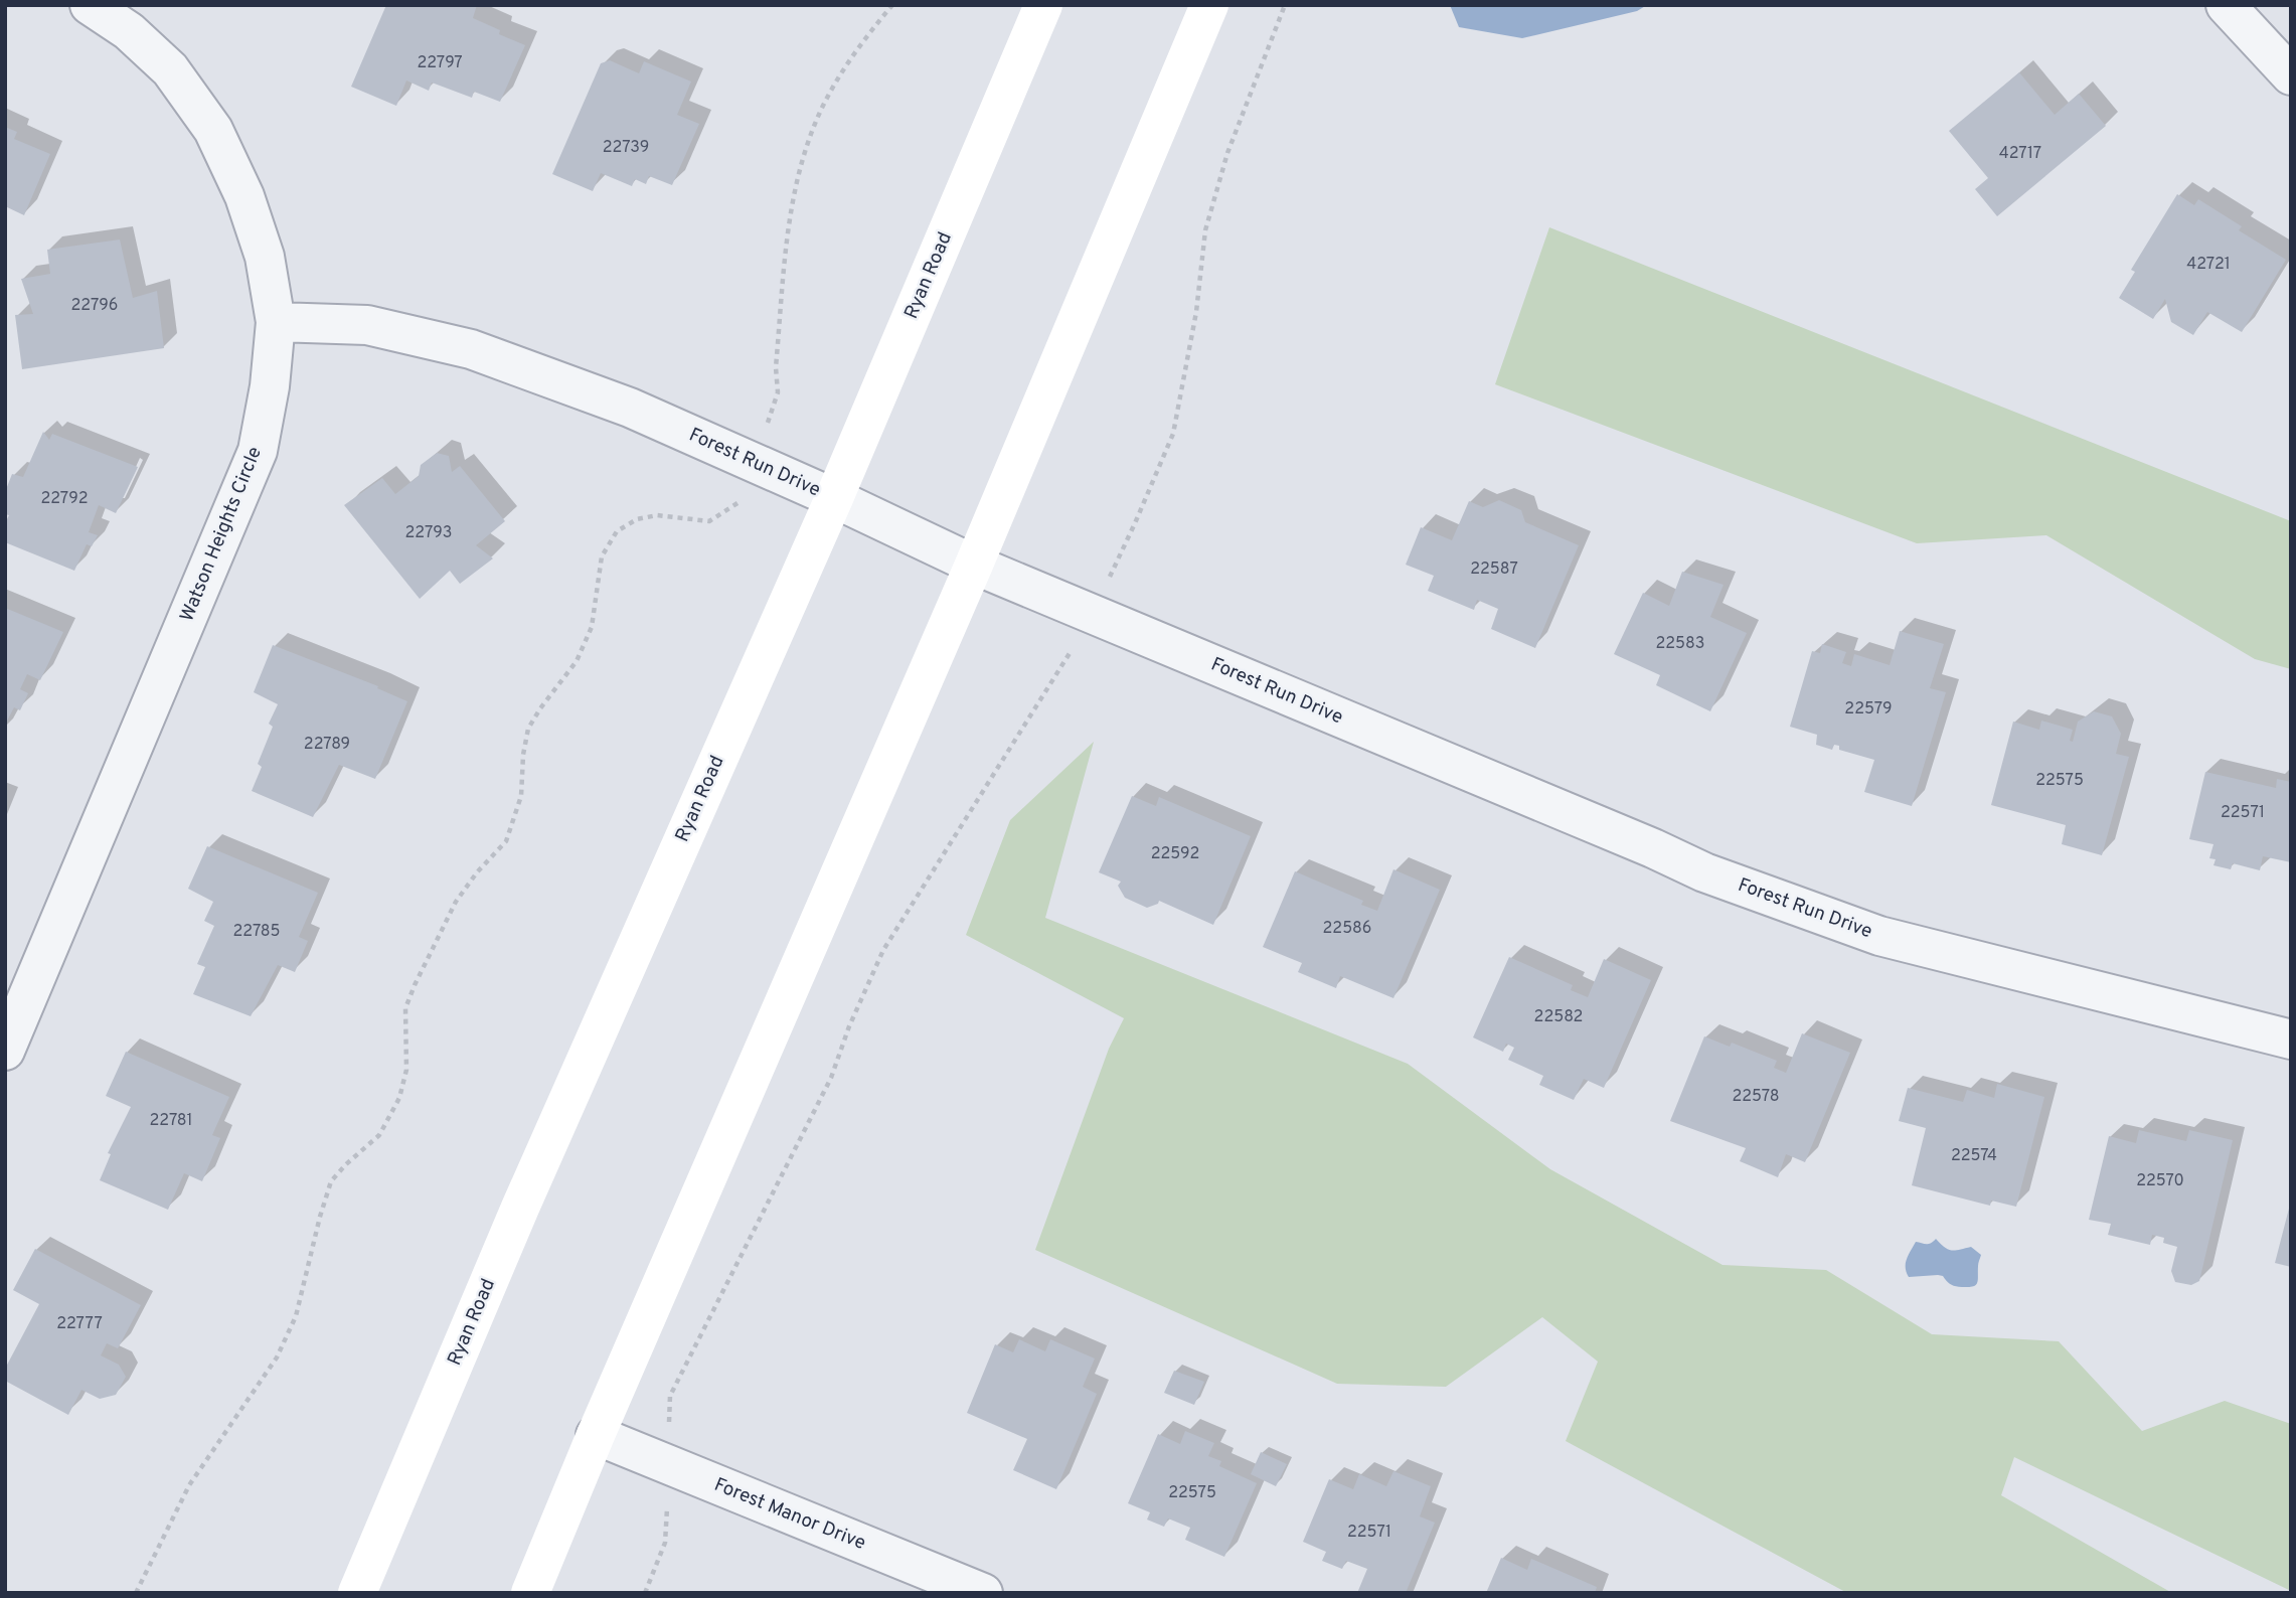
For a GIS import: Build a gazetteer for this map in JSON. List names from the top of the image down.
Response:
{
  "streets": {
    "main road": ["Ryan Road"],
    "street": ["Forest Run Drive", "Watson Heights Circle", "Forest Manor Drive"]
  },
  "crossings": [
    ["Ryan Road", "Forest Run Drive"],
    ["Forest Run Drive", "Watson Heights Circle"]
  ],
  "house_numbers": [
    "22797",
    "22739",
    "42717",
    "42721",
    "22796",
    "22792",
    "22793",
    "22587",
    "22583",
    "22579",
    "22789",
    "22575",
    "22571",
    "22592",
    "22586",
    "22785",
    "22582",
    "22578",
    "22781",
    "22574",
    "22570",
    "22777",
    "22575",
    "22571"
  ]
}
